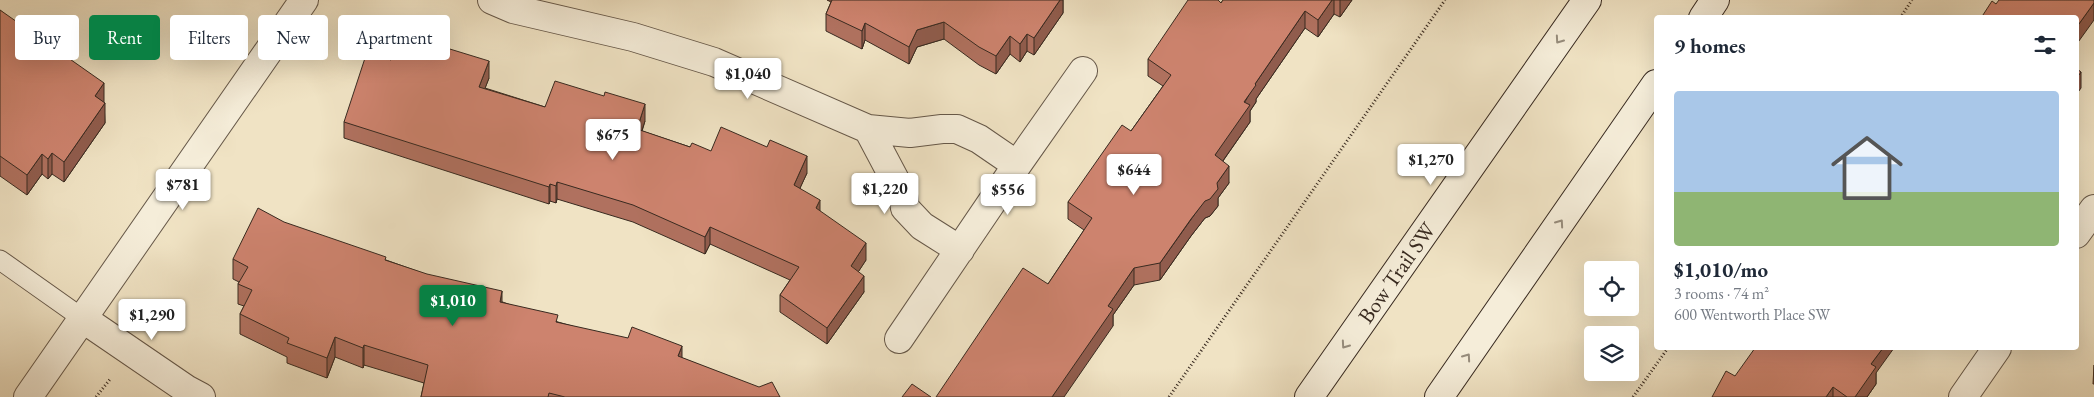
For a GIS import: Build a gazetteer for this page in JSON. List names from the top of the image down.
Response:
{
  "streets": {
    "street": ["Bow Trail SW"]
  },
  "page": {
    "chip": [
      "Buy",
      "Rent",
      "Filters",
      "New",
      "Apartment"
    ],
    "heading": "9 homes",
    "price": [
      "$1,040",
      "$675",
      "$1,270",
      "$644",
      "$781",
      "$1,220",
      "$556",
      "$1,010",
      "$1,290"
    ],
    "list": [
      {
        "name": "$1,010/mo",
        "note": "3 rooms · 74 m² · 600 Wentworth Place SW"
      }
    ]
  }
}
